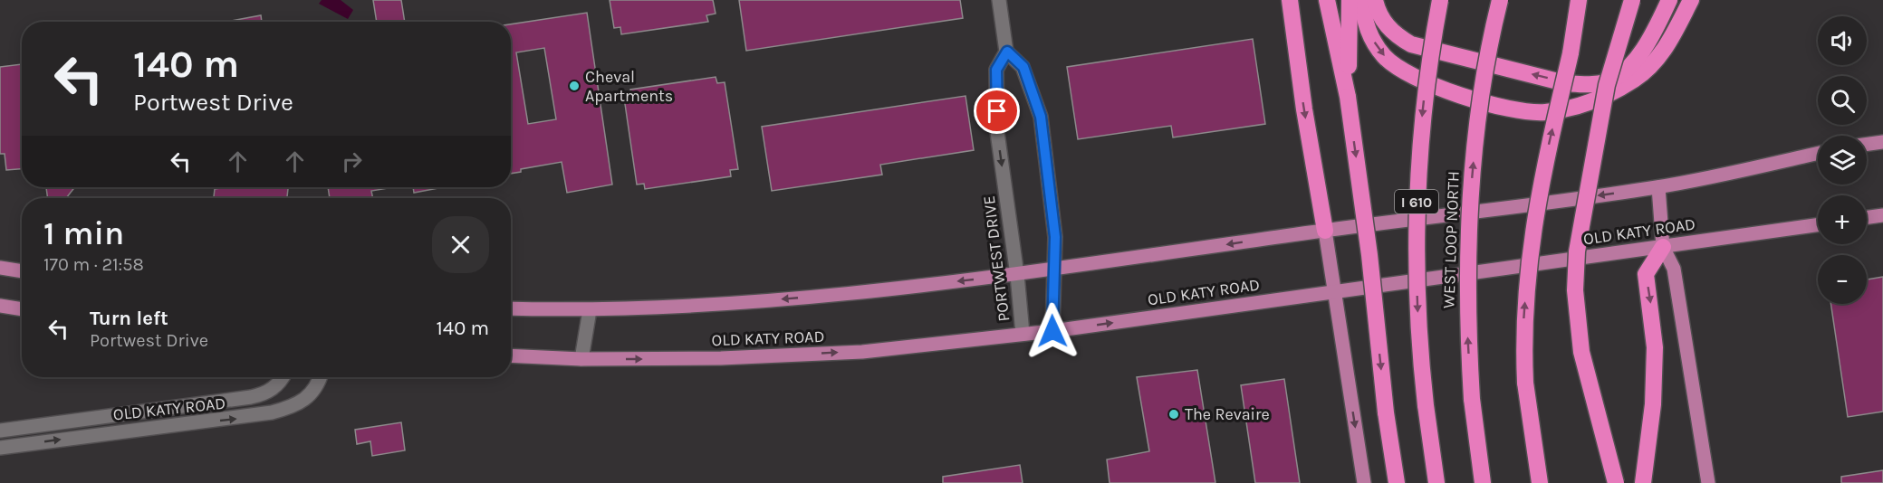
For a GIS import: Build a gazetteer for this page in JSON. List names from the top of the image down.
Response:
{
  "streets": {
    "highway": ["I 610", "WEST LOOP NORTH"],
    "main road": ["OLD KATY ROAD"],
    "street": ["PORTWEST DRIVE"]
  },
  "crossings": [
    ["OLD KATY ROAD", "PORTWEST DRIVE"]
  ],
  "places": ["Cheval Apartments", "The Revaire"],
  "page": {
    "map_buttons": ["+", "−"],
    "turn": ["140 m", "Portwest Drive"],
    "heading": ["1 min", "170 m · 21:58"],
    "list": [
      {
        "name": "Turn left",
        "note": "Portwest Drive",
        "value": "140 m"
      }
    ]
  }
}
